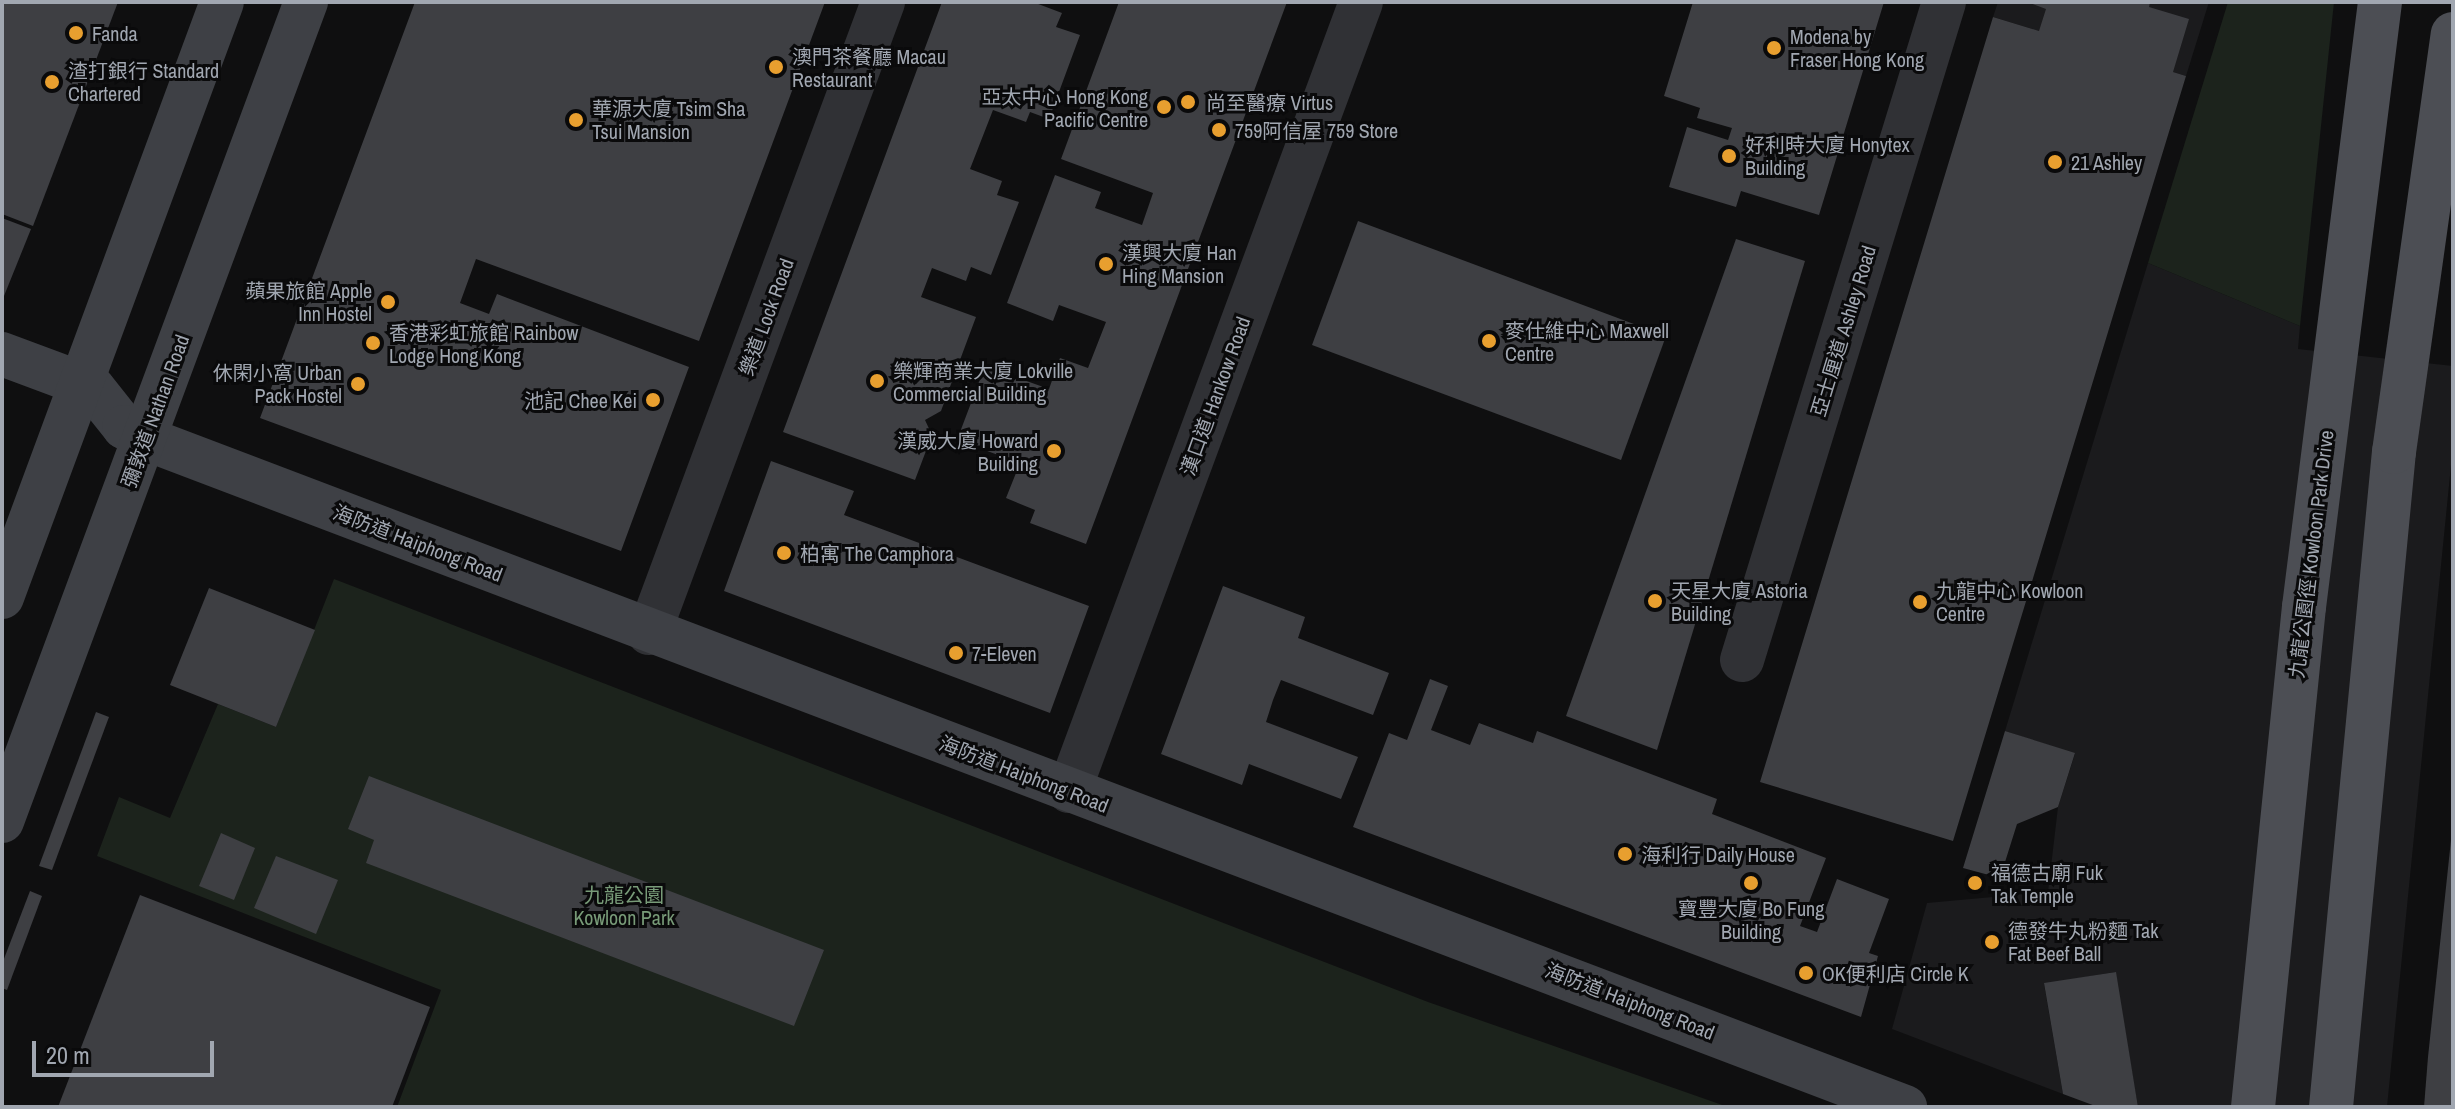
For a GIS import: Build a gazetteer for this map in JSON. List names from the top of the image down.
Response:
{
  "streets": {
    "main road": ["九龍公園徑 Kowloon Park Drive"],
    "street": [
      "樂道 Lock Road",
      "亞士厘道 Ashley Road",
      "漢口道 Hankow Road",
      "彌敦道 Nathan Road",
      "海防道 Haiphong Road"
    ]
  },
  "crossings": [
    ["樂道 Lock Road", "海防道 Haiphong Road"],
    ["漢口道 Hankow Road", "海防道 Haiphong Road"],
    ["彌敦道 Nathan Road", "海防道 Haiphong Road"]
  ],
  "parks": ["九龍公園 Kowloon Park"],
  "places": [
    "Fanda",
    "Modena by Fraser Hong Kong",
    "澳門茶餐廳 Macau Restaurant",
    "渣打銀行 Standard Chartered",
    "尚至醫療 Virtus",
    "亞太中心 Hong Kong Pacific Centre",
    "華源大廈 Tsim Sha Tsui Mansion",
    "759阿信屋 759 Store",
    "好利時大廈 Honytex Building",
    "21 Ashley",
    "漢興大廈 Han Hing Mansion",
    "蘋果旅館 Apple Inn Hostel",
    "麥仕維中心 Maxwell Centre",
    "香港彩虹旅館 Rainbow Lodge Hong Kong",
    "樂輝商業大廈 Lokville Commercial Building",
    "休閑小窩 Urban Pack Hostel",
    "池記 Chee Kei",
    "漢威大廈 Howard Building",
    "柏寓 The Camphora",
    "天星大廈 Astoria Building",
    "九龍中心 Kowloon Centre",
    "7-Eleven",
    "海利行 Daily House",
    "寶豐大廈 Bo Fung Building",
    "福德古廟 Fuk Tak Temple",
    "德發牛丸粉麵 Tak Fat Beef Ball",
    "OK便利店 Circle K"
  ],
  "scale_bar": "20 m"
}
